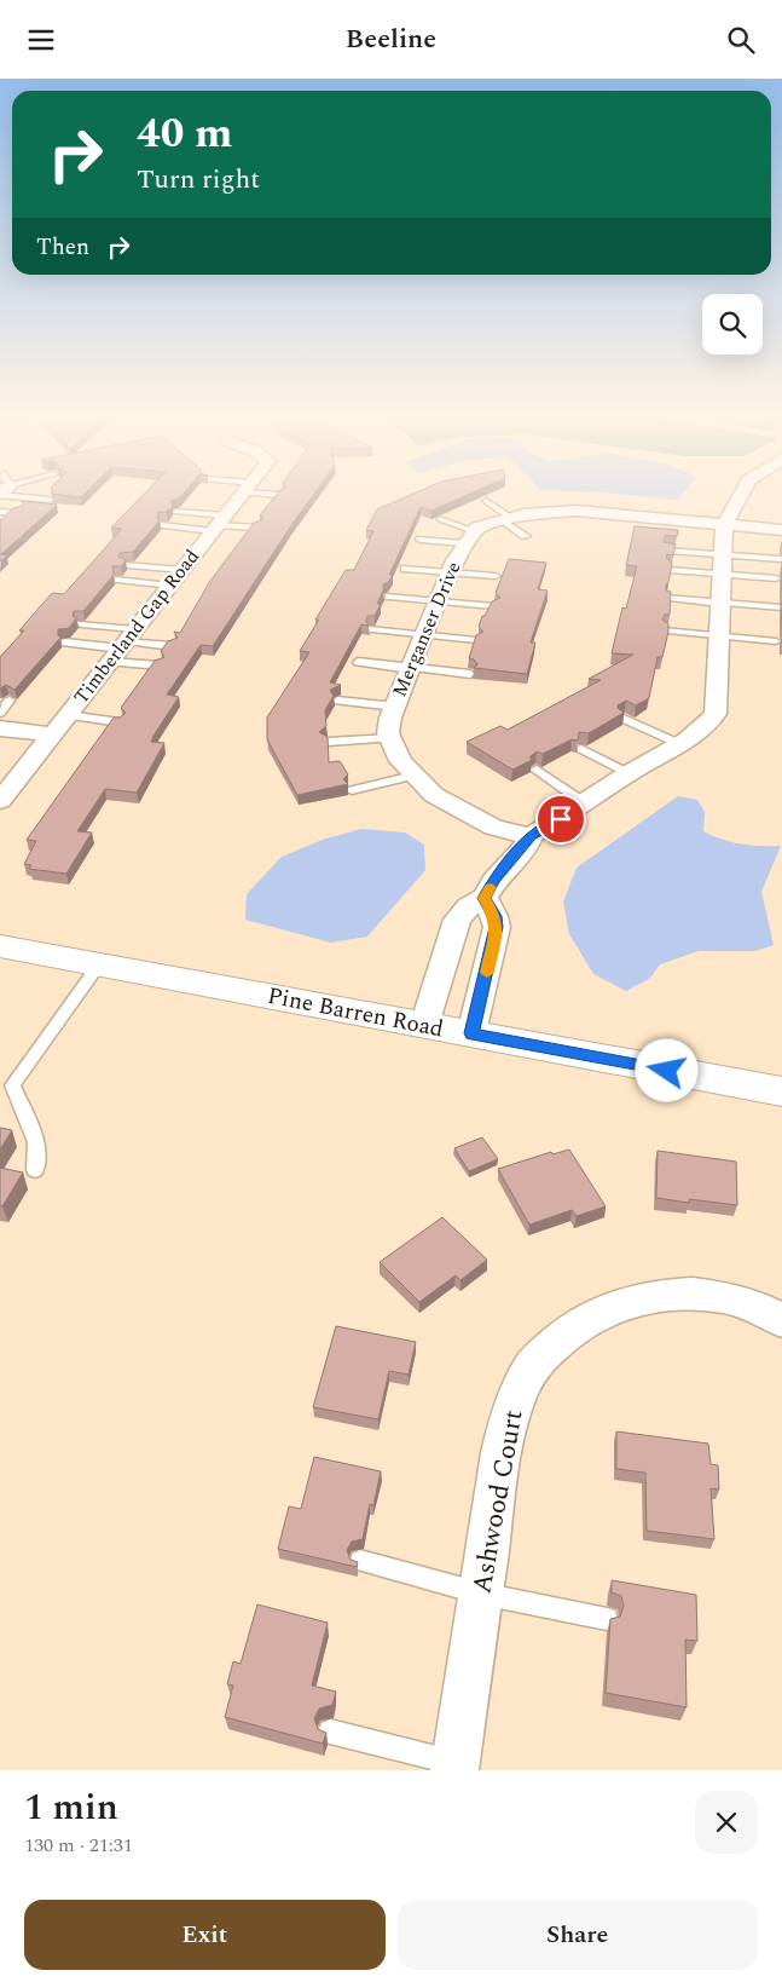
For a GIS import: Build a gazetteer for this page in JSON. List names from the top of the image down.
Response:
{
  "streets": {
    "main road": ["Pine Barren Road"],
    "street": ["Timberland Gap Road", "Merganser Drive", "Ashwood Court"]
  },
  "page": {
    "header": "Beeline",
    "turn": ["40 m", "Turn right"],
    "then": "Then",
    "heading": ["1 min", "130 m · 21:31"],
    "buttons": ["Exit", "Share"]
  }
}
